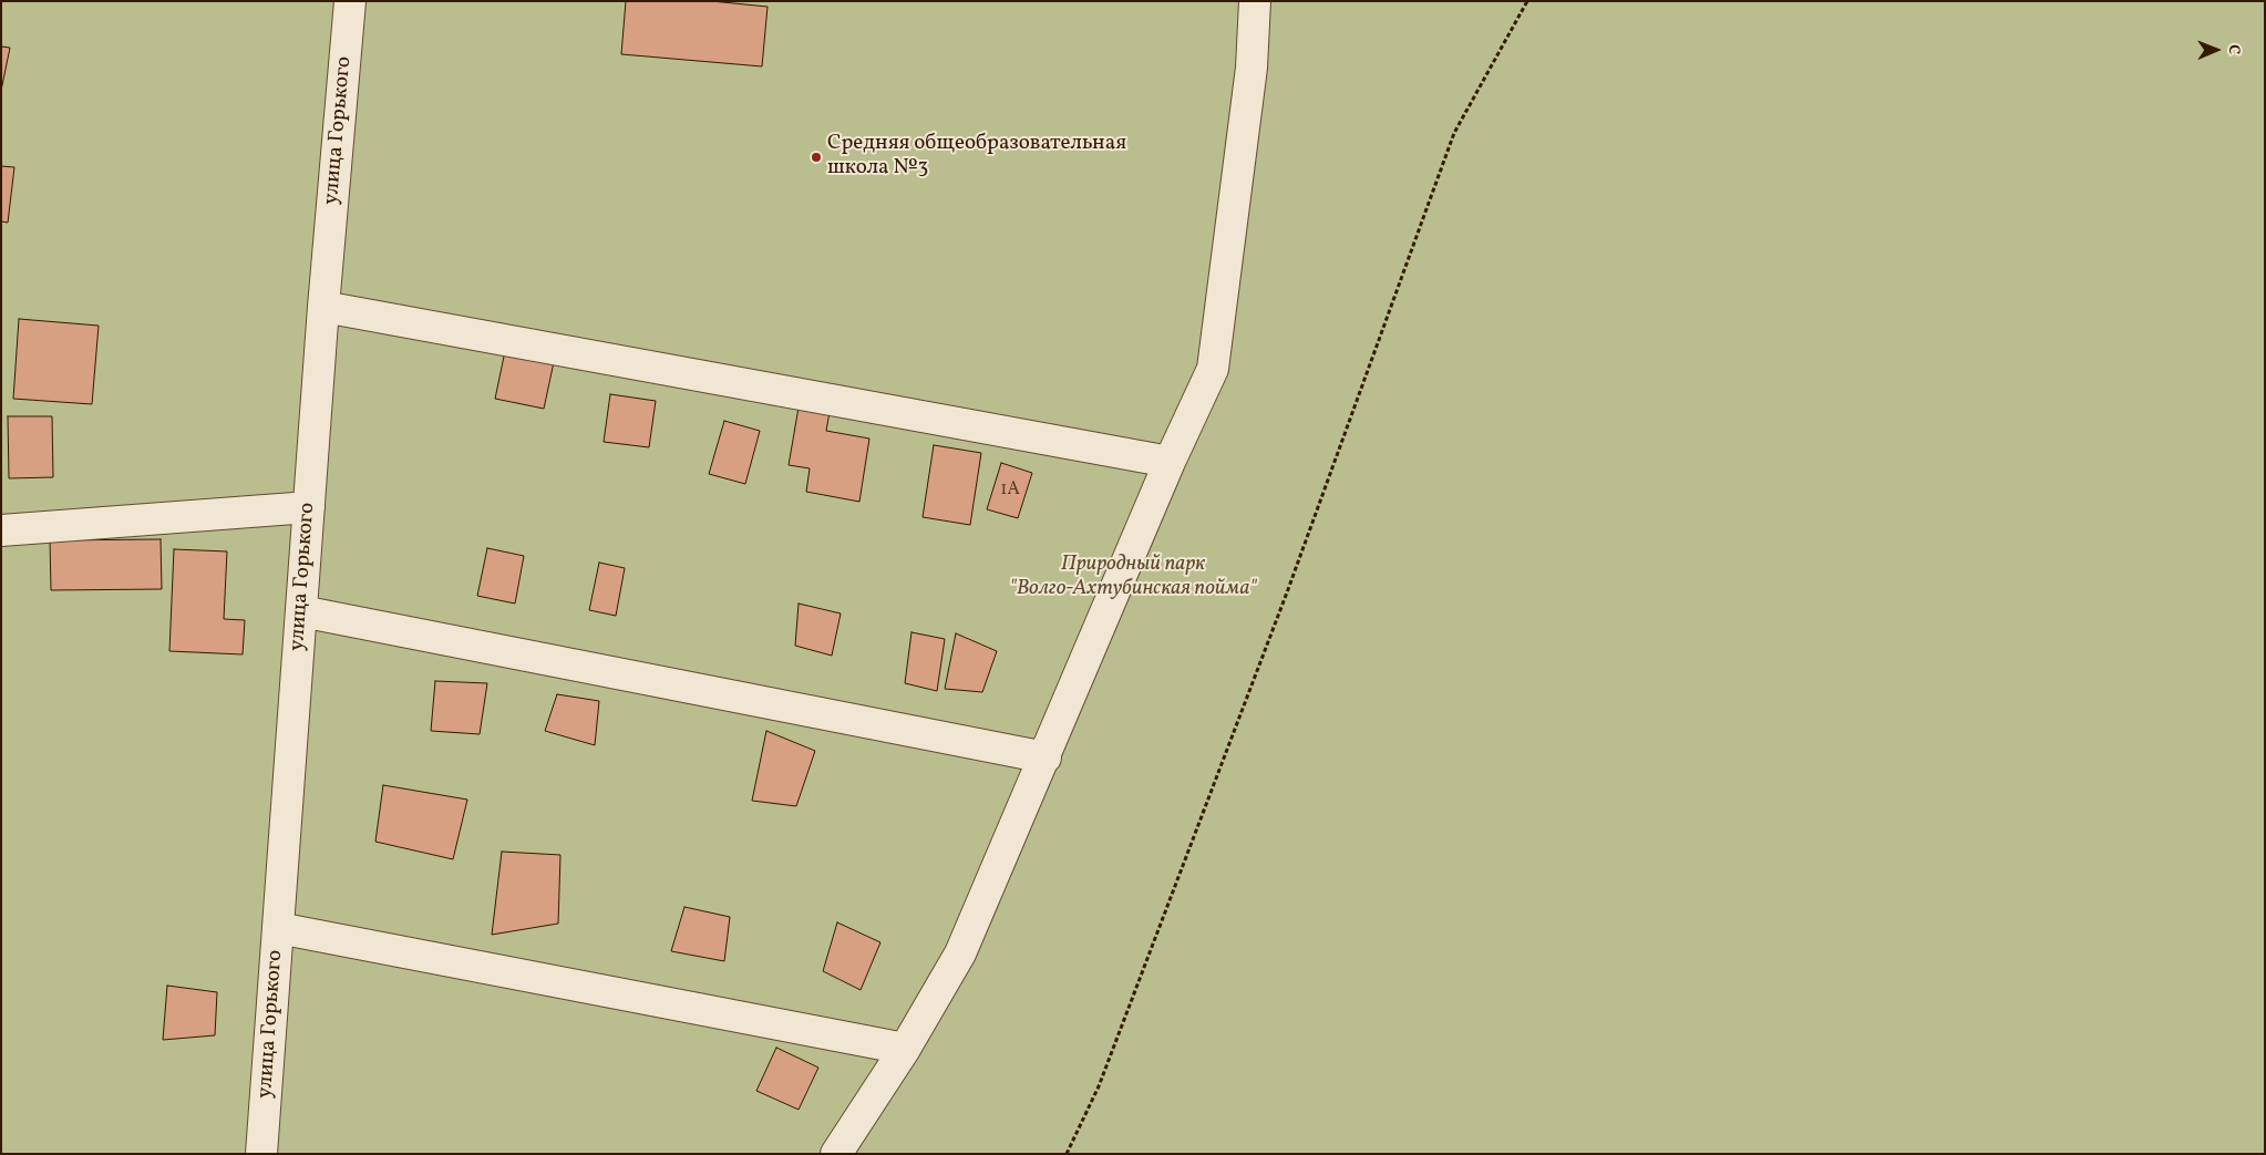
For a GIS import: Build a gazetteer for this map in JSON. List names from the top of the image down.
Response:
{
  "streets": {
    "street": ["улица Горького"]
  },
  "parks": ["Природный парк \"Волго-Ахтубинская пойма\""],
  "places": ["Средняя общеобразовательная школа №3"],
  "house_numbers": ["1А"],
  "north": "right"
}
